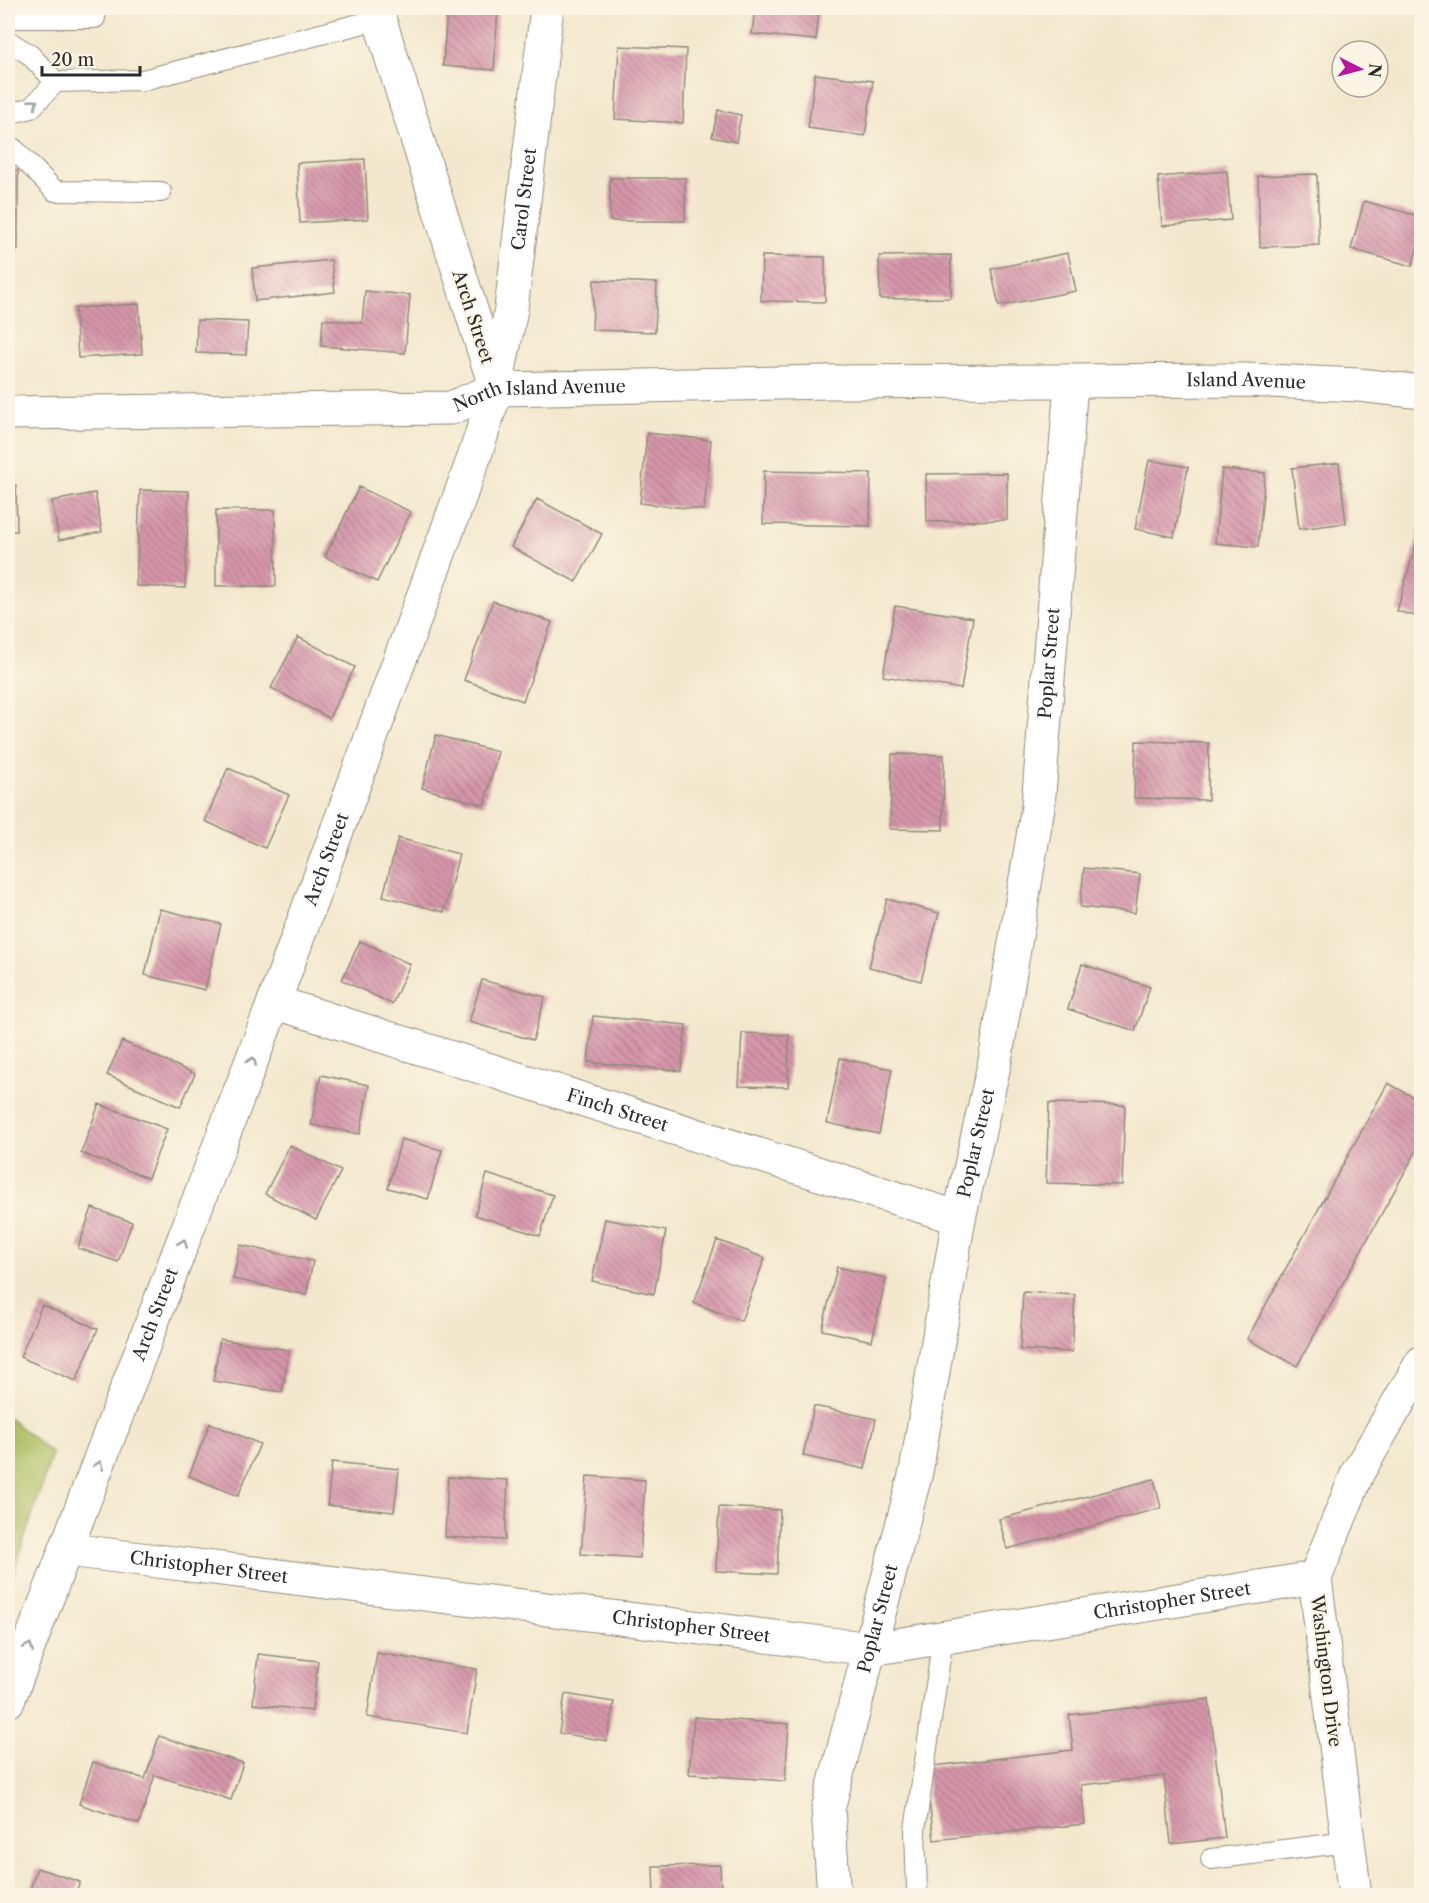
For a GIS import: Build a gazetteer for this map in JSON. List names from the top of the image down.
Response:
{
  "streets": {
    "street": [
      "Carol Street",
      "Arch Street",
      "Island Avenue",
      "North Island Avenue",
      "Poplar Street",
      "Finch Street",
      "Christopher Street",
      "Washington Drive"
    ]
  },
  "crossings": [
    ["Carol Street", "Arch Street"],
    ["Carol Street", "North Island Avenue"],
    ["Arch Street", "North Island Avenue"],
    ["Arch Street", "Finch Street"],
    ["Arch Street", "Christopher Street"],
    ["Island Avenue", "North Island Avenue"],
    ["Island Avenue", "Poplar Street"],
    ["North Island Avenue", "Poplar Street"],
    ["Poplar Street", "Finch Street"],
    ["Poplar Street", "Christopher Street"],
    ["Christopher Street", "Washington Drive"]
  ],
  "one_way": ["Arch Street"],
  "scale_bar": "20 m",
  "north": "right"
}
